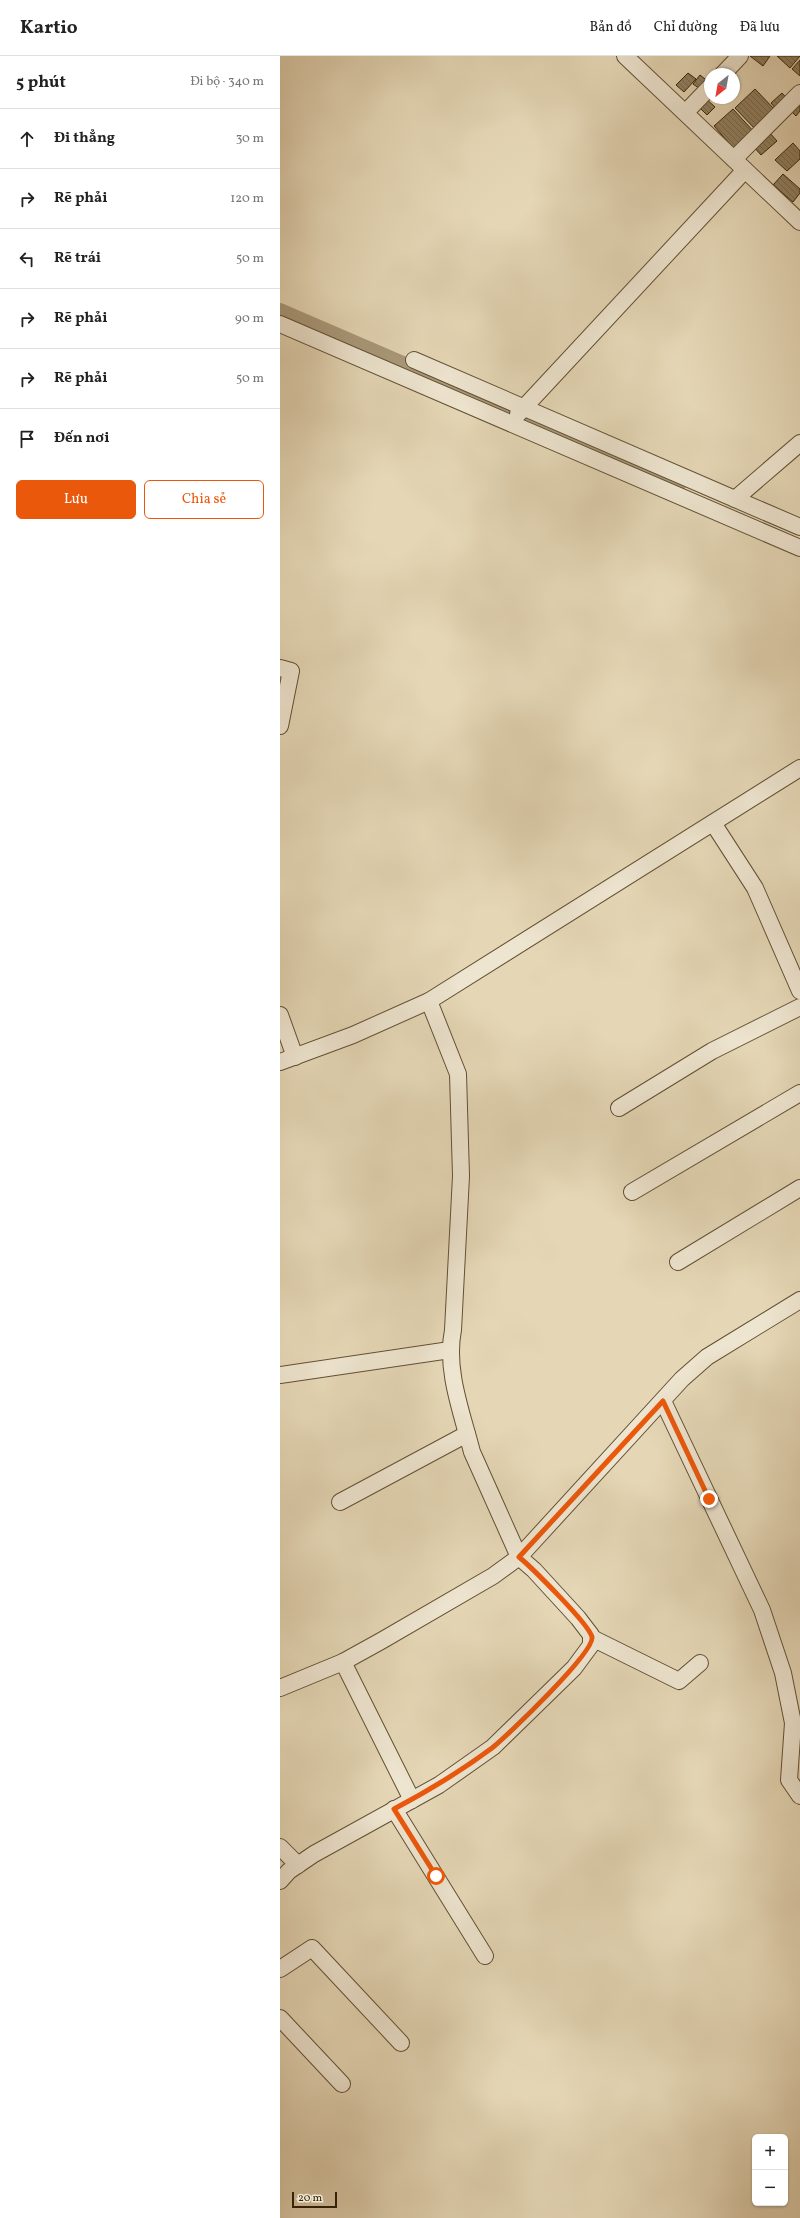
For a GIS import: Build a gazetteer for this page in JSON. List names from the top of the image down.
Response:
{
  "scale_bar": "20 m",
  "north": "bottom left",
  "page": {
    "header": "Kartio",
    "nav": ["Bản đồ", "Chỉ đường", "Đã lưu"],
    "heading": ["5 phút", "Đi bộ · 340 m"],
    "list": [
      ["Đi thẳng", "30 m"],
      ["Rẽ phải", "120 m"],
      ["Rẽ trái", "50 m"],
      ["Rẽ phải", "90 m"],
      ["Rẽ phải", "50 m"],
      "Đến nơi"
    ],
    "buttons": ["Lưu", "Chia sẻ"],
    "map_buttons": ["+", "−"],
    "scale": "20 m"
  }
}
